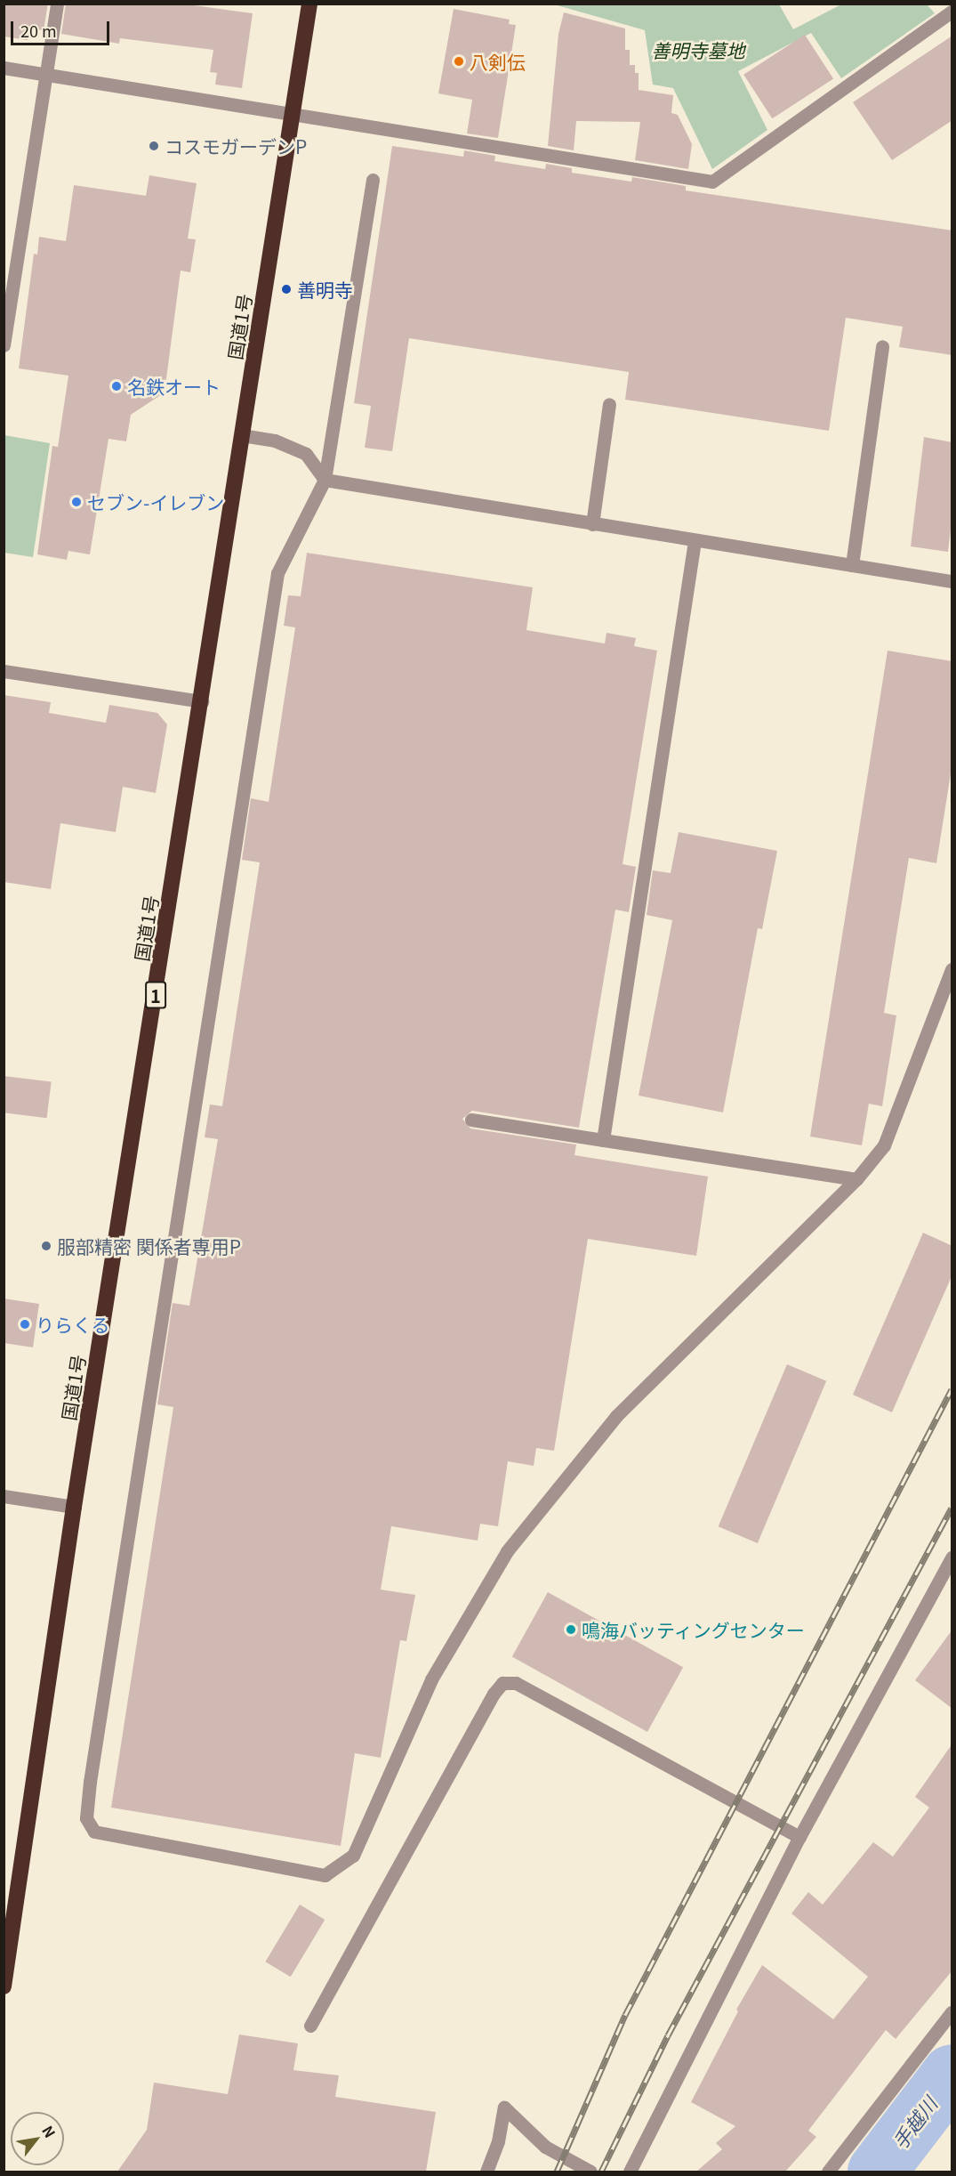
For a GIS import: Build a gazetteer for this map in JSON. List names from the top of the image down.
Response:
{
  "streets": {
    "highway": ["国道1号", "1"]
  },
  "water": ["手越川"],
  "parks": ["善明寺墓地"],
  "places": [
    "八剣伝",
    "コスモガーデンP",
    "善明寺",
    "名鉄オート",
    "セブン-イレブン",
    "服部精密 関係者専用P",
    "りらくる",
    "鳴海バッティングセンター"
  ],
  "scale_bar": "20 m",
  "north": "top right"
}
